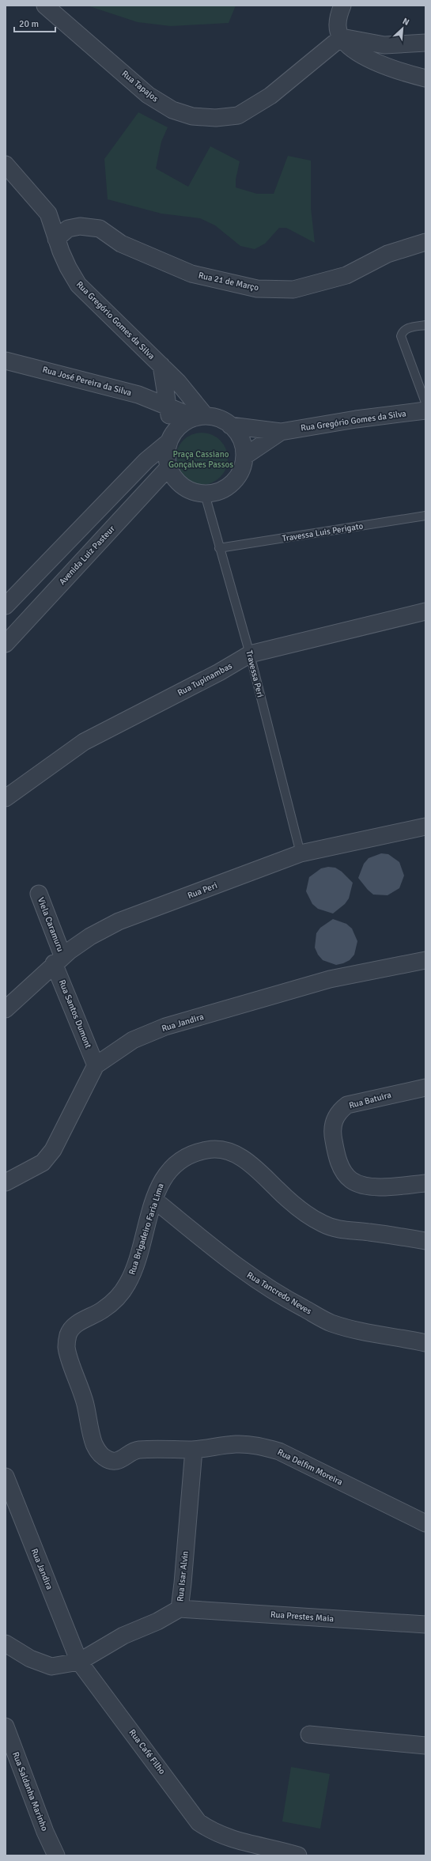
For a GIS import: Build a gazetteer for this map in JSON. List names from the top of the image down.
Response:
{
  "streets": {
    "street": [
      "Rua Tapajos",
      "Rua 21 de Março",
      "Rua Gregório Gomes da Silva",
      "Rua José Pereira da Silva",
      "Avenida Luiz Pasteur",
      "Rua Tupinambas",
      "Rua Peri",
      "Viela Caramuru",
      "Rua Santos Dumont",
      "Rua Jandira",
      "Rua Batuira",
      "Rua Brigadeiro Faria Lima",
      "Rua Tancredo Neves",
      "Rua Delfim Moreira",
      "Rua Isar Alvin",
      "Rua Prestes Maia",
      "Rua Café Filho",
      "Rua Saldanha Marinho"
    ],
    "lane": ["Travessa Luis Perigato", "Travessa Peri"]
  },
  "crossings": [
    ["Rua 21 de Março", "Rua Gregório Gomes da Silva"],
    ["Rua Gregório Gomes da Silva", "Rua José Pereira da Silva"],
    ["Rua Gregório Gomes da Silva", "Avenida Luiz Pasteur"],
    ["Rua Gregório Gomes da Silva", "Travessa Peri"],
    ["Rua José Pereira da Silva", "Avenida Luiz Pasteur"],
    ["Rua José Pereira da Silva", "Travessa Peri"],
    ["Travessa Luis Perigato", "Travessa Peri"],
    ["Avenida Luiz Pasteur", "Travessa Peri"],
    ["Travessa Peri", "Rua Tupinambas"],
    ["Travessa Peri", "Rua Peri"],
    ["Rua Peri", "Viela Caramuru"],
    ["Rua Peri", "Rua Santos Dumont"],
    ["Viela Caramuru", "Rua Santos Dumont"],
    ["Rua Santos Dumont", "Rua Jandira"],
    ["Rua Jandira", "Rua Isar Alvin"],
    ["Rua Jandira", "Rua Café Filho"],
    ["Rua Brigadeiro Faria Lima", "Rua Tancredo Neves"],
    ["Rua Brigadeiro Faria Lima", "Rua Delfim Moreira"],
    ["Rua Delfim Moreira", "Rua Isar Alvin"],
    ["Rua Isar Alvin", "Rua Prestes Maia"],
    ["Rua Isar Alvin", "Rua Café Filho"]
  ],
  "parks": ["Praça Cassiano Gonçalves Passos"],
  "scale_bar": "20 m",
  "north": "top right"
}
